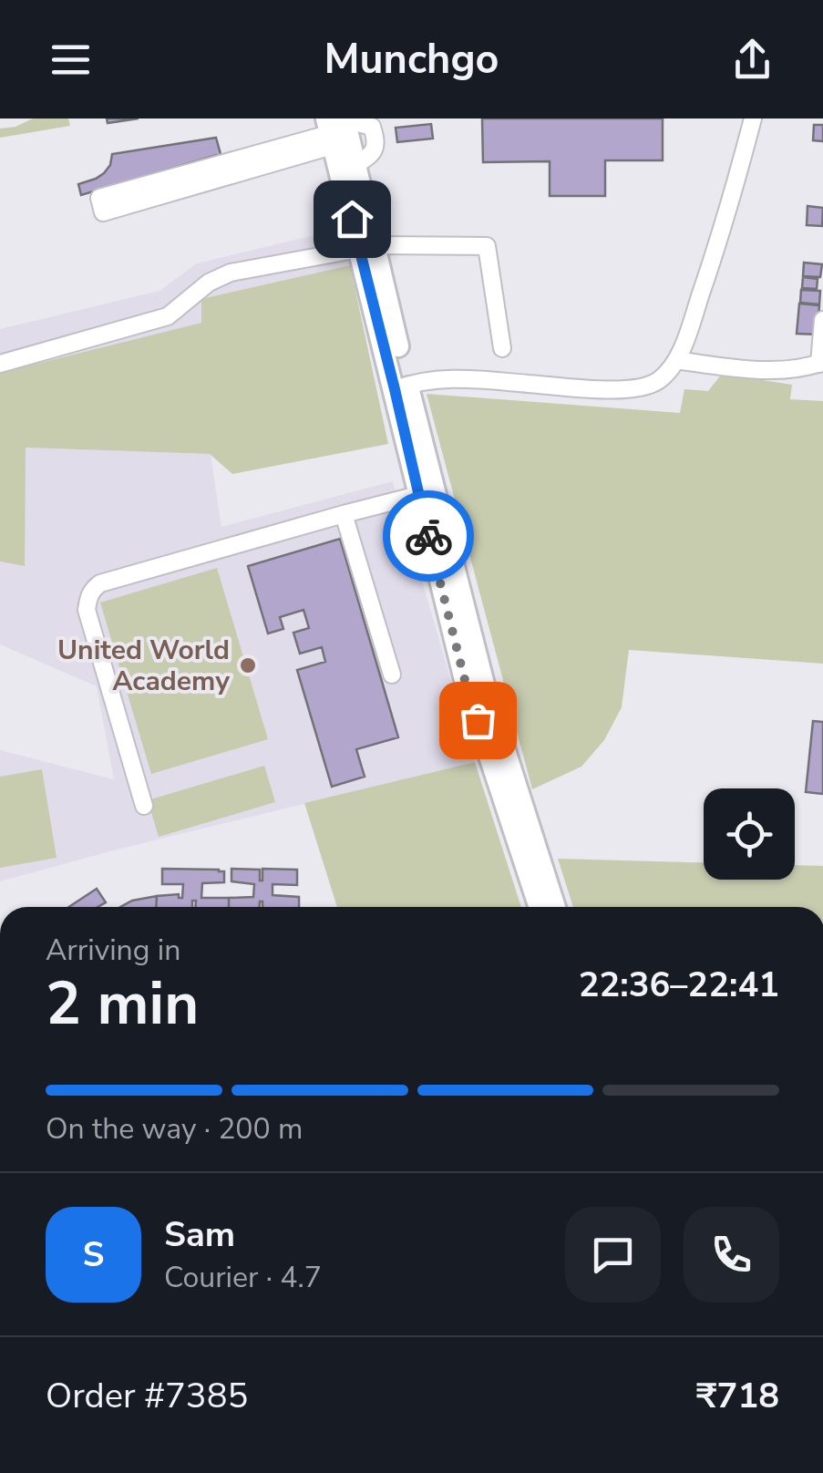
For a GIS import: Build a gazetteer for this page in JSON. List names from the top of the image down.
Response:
{
  "places": ["United World Academy"],
  "page": {
    "header": "Munchgo",
    "heading": ["2 min", "Arriving in", "22:36–22:41"],
    "panel": [
      "Sam",
      "Courier · 4.7",
      "Order #7385",
      "₹718"
    ],
    "bar": "On the way · 200 m",
    "round": "S"
  }
}
